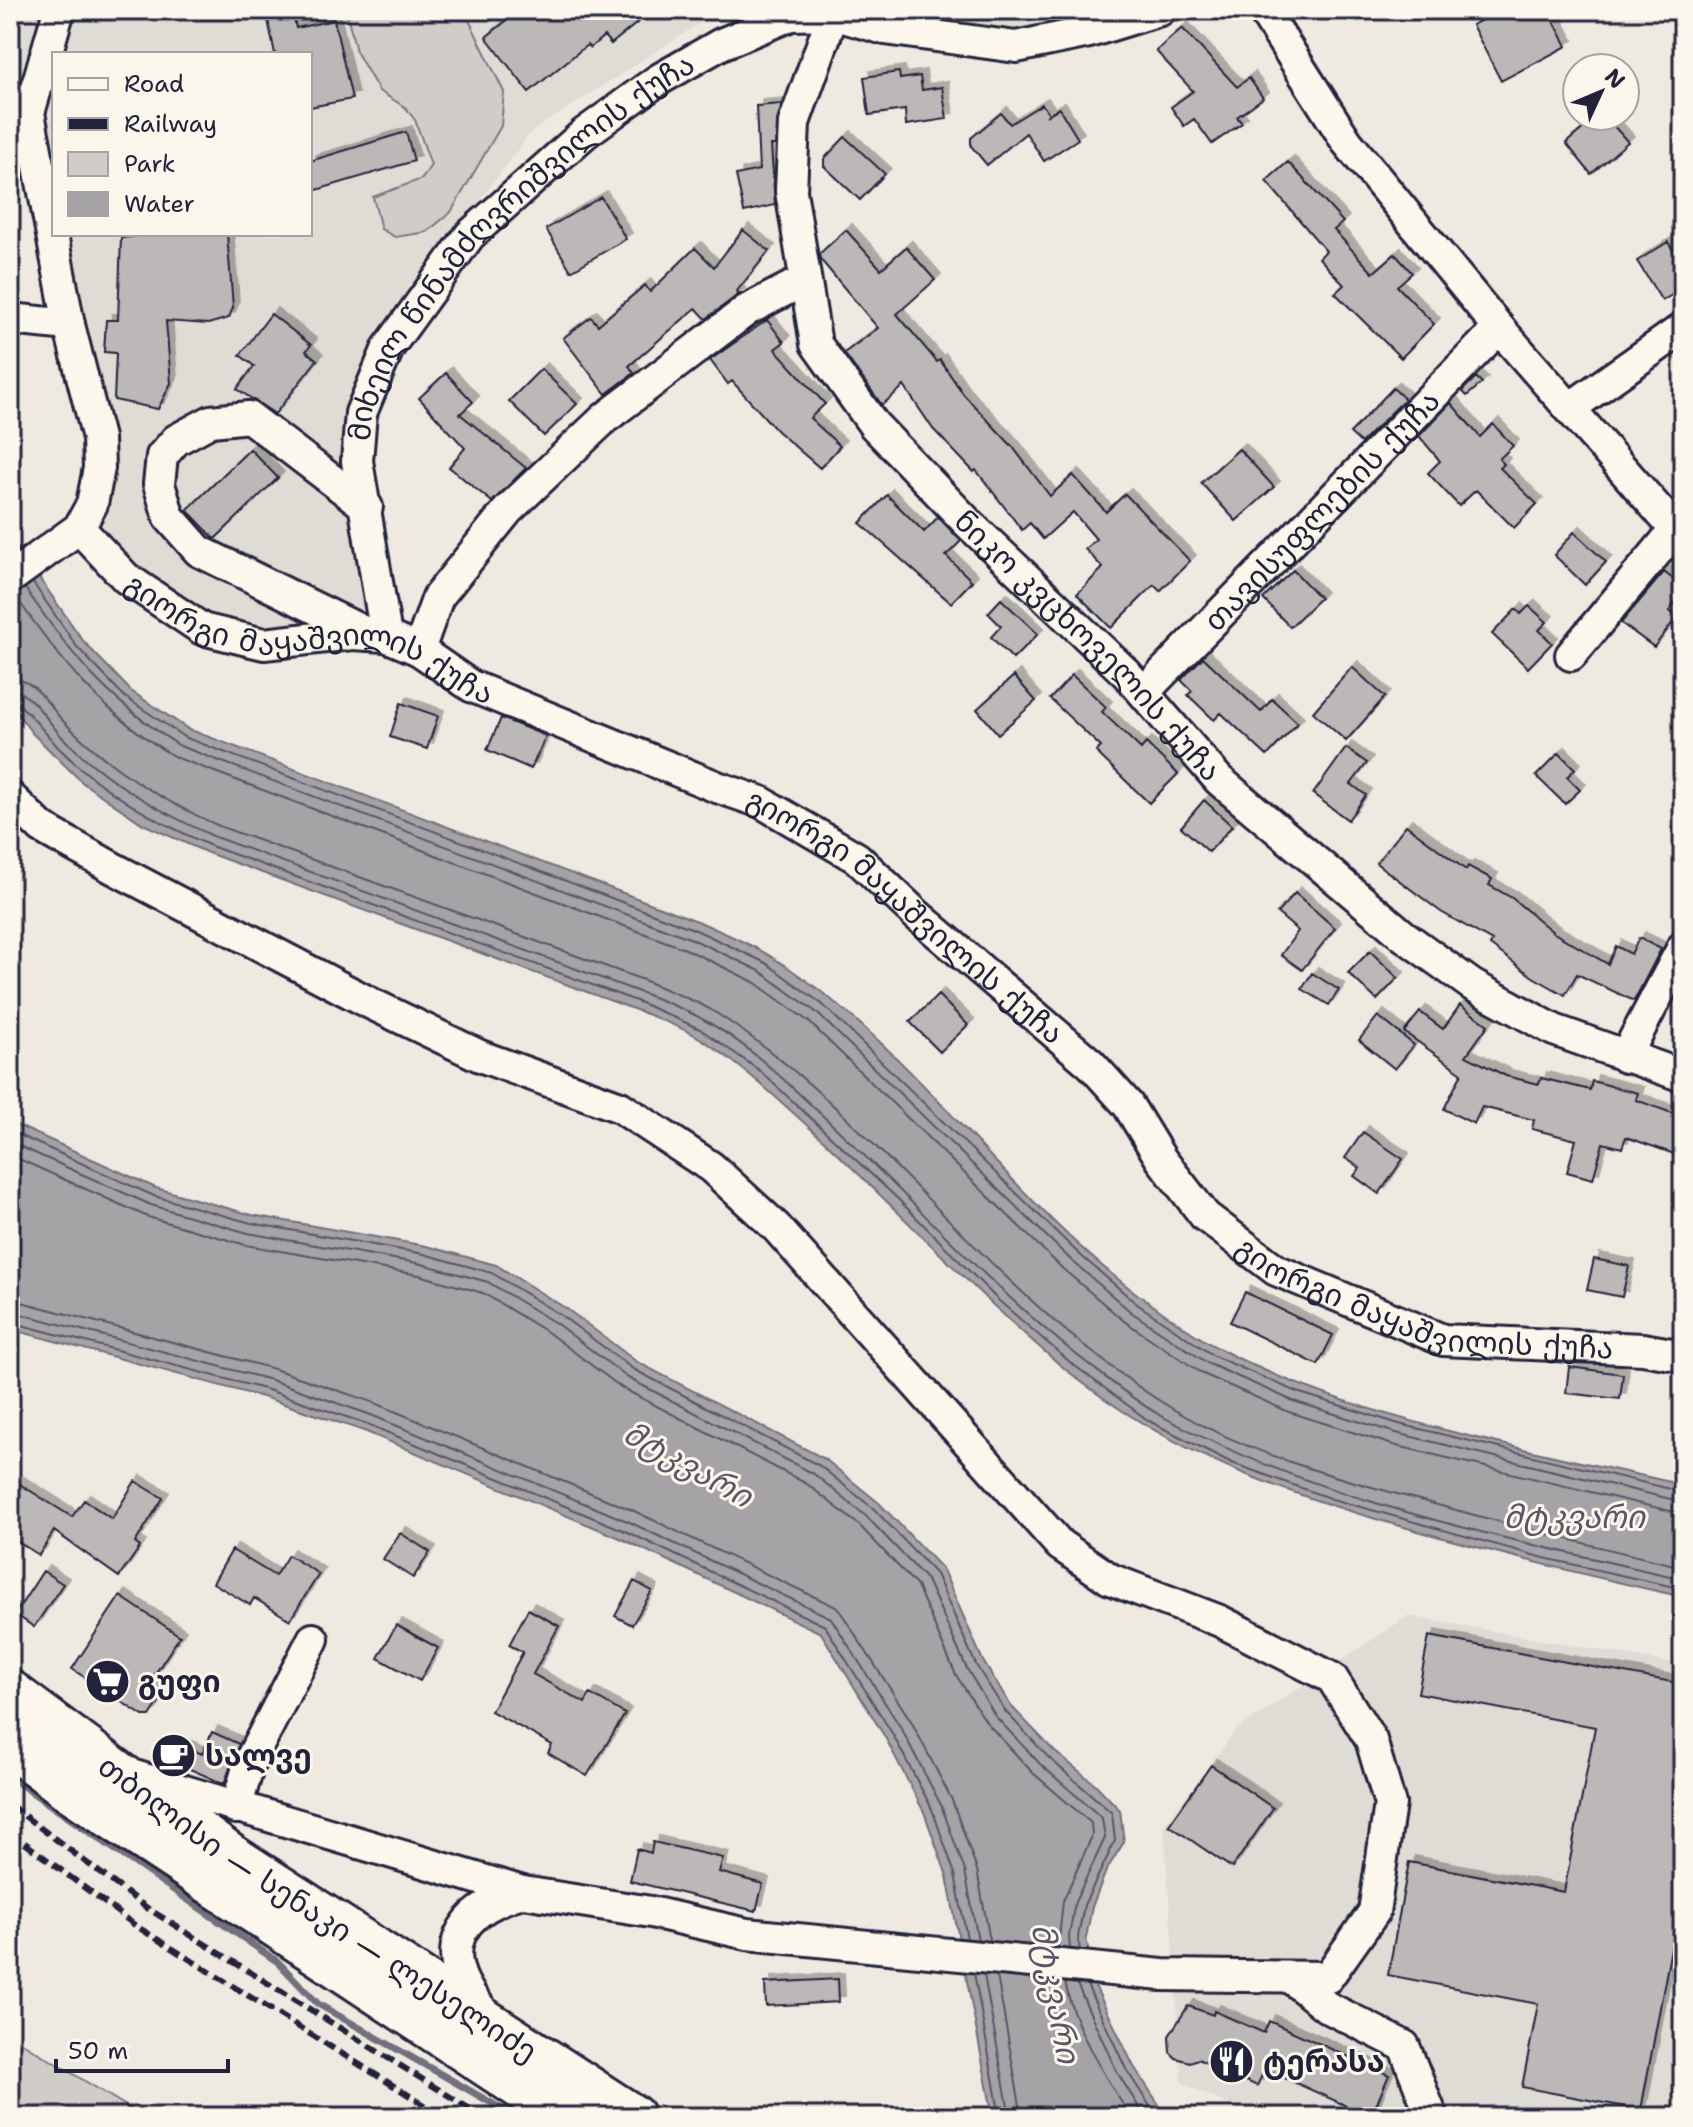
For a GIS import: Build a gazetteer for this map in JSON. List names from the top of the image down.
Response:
{
  "streets": {
    "highway": ["თბილისი — სენაკი — ლესელიძე"],
    "street": [
      "მიხეილ წინამძღვრიშვილის ქუჩა",
      "თავისუფლების ქუჩა",
      "გიორგი მაყაშვილის ქუჩა",
      "ნიკო კვცხოველის ქუჩა"
    ]
  },
  "crossings": [
    ["მიხეილ წინამძღვრიშვილის ქუჩა", "გიორგი მაყაშვილის ქუჩა"],
    ["მიხეილ წინამძღვრიშვილის ქუჩა", "ნიკო კვცხოველის ქუჩა"],
    ["თავისუფლების ქუჩა", "ნიკო კვცხოველის ქუჩა"]
  ],
  "water": ["მტკვარი"],
  "places": {
    "supermarket": ["გუფი"],
    "cafe": ["სალვე"],
    "restaurant": ["ტერასა"]
  },
  "legend": [
    "Road",
    "Railway",
    "Park",
    "Water"
  ],
  "scale_bar": "50 m",
  "north": "top right"
}
